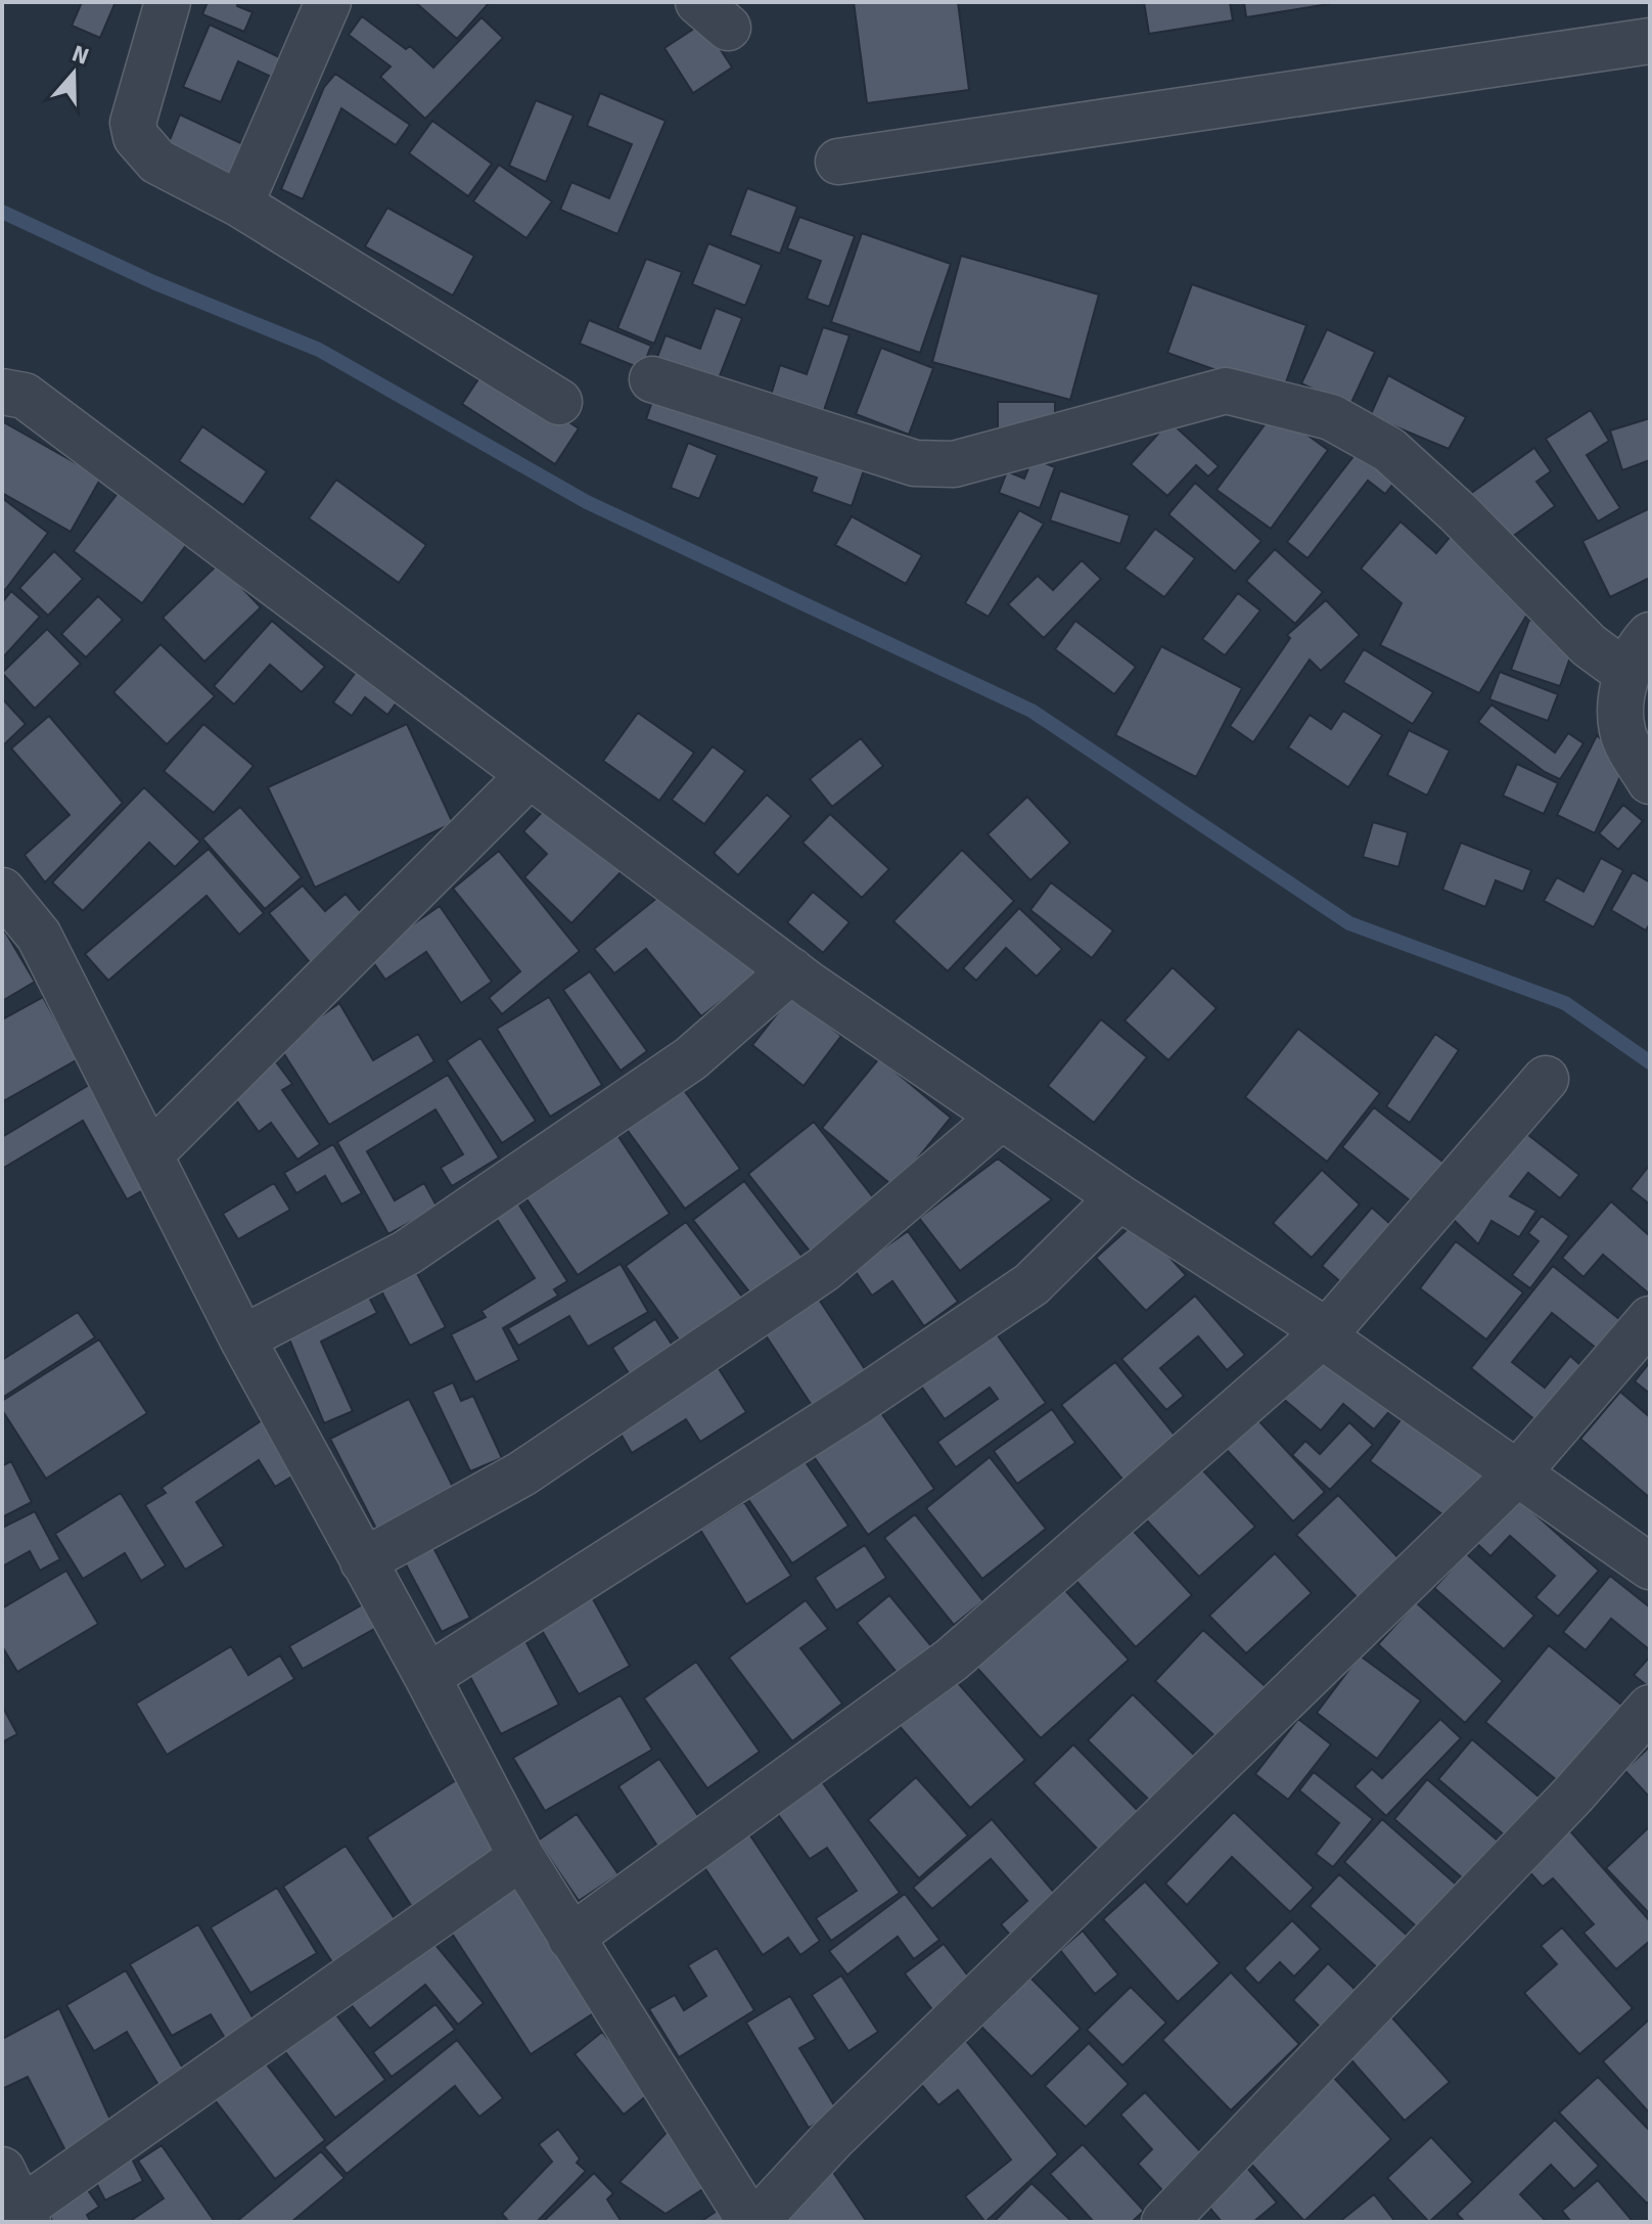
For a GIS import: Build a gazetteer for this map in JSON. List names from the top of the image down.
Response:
{
  "north": "top"
}
